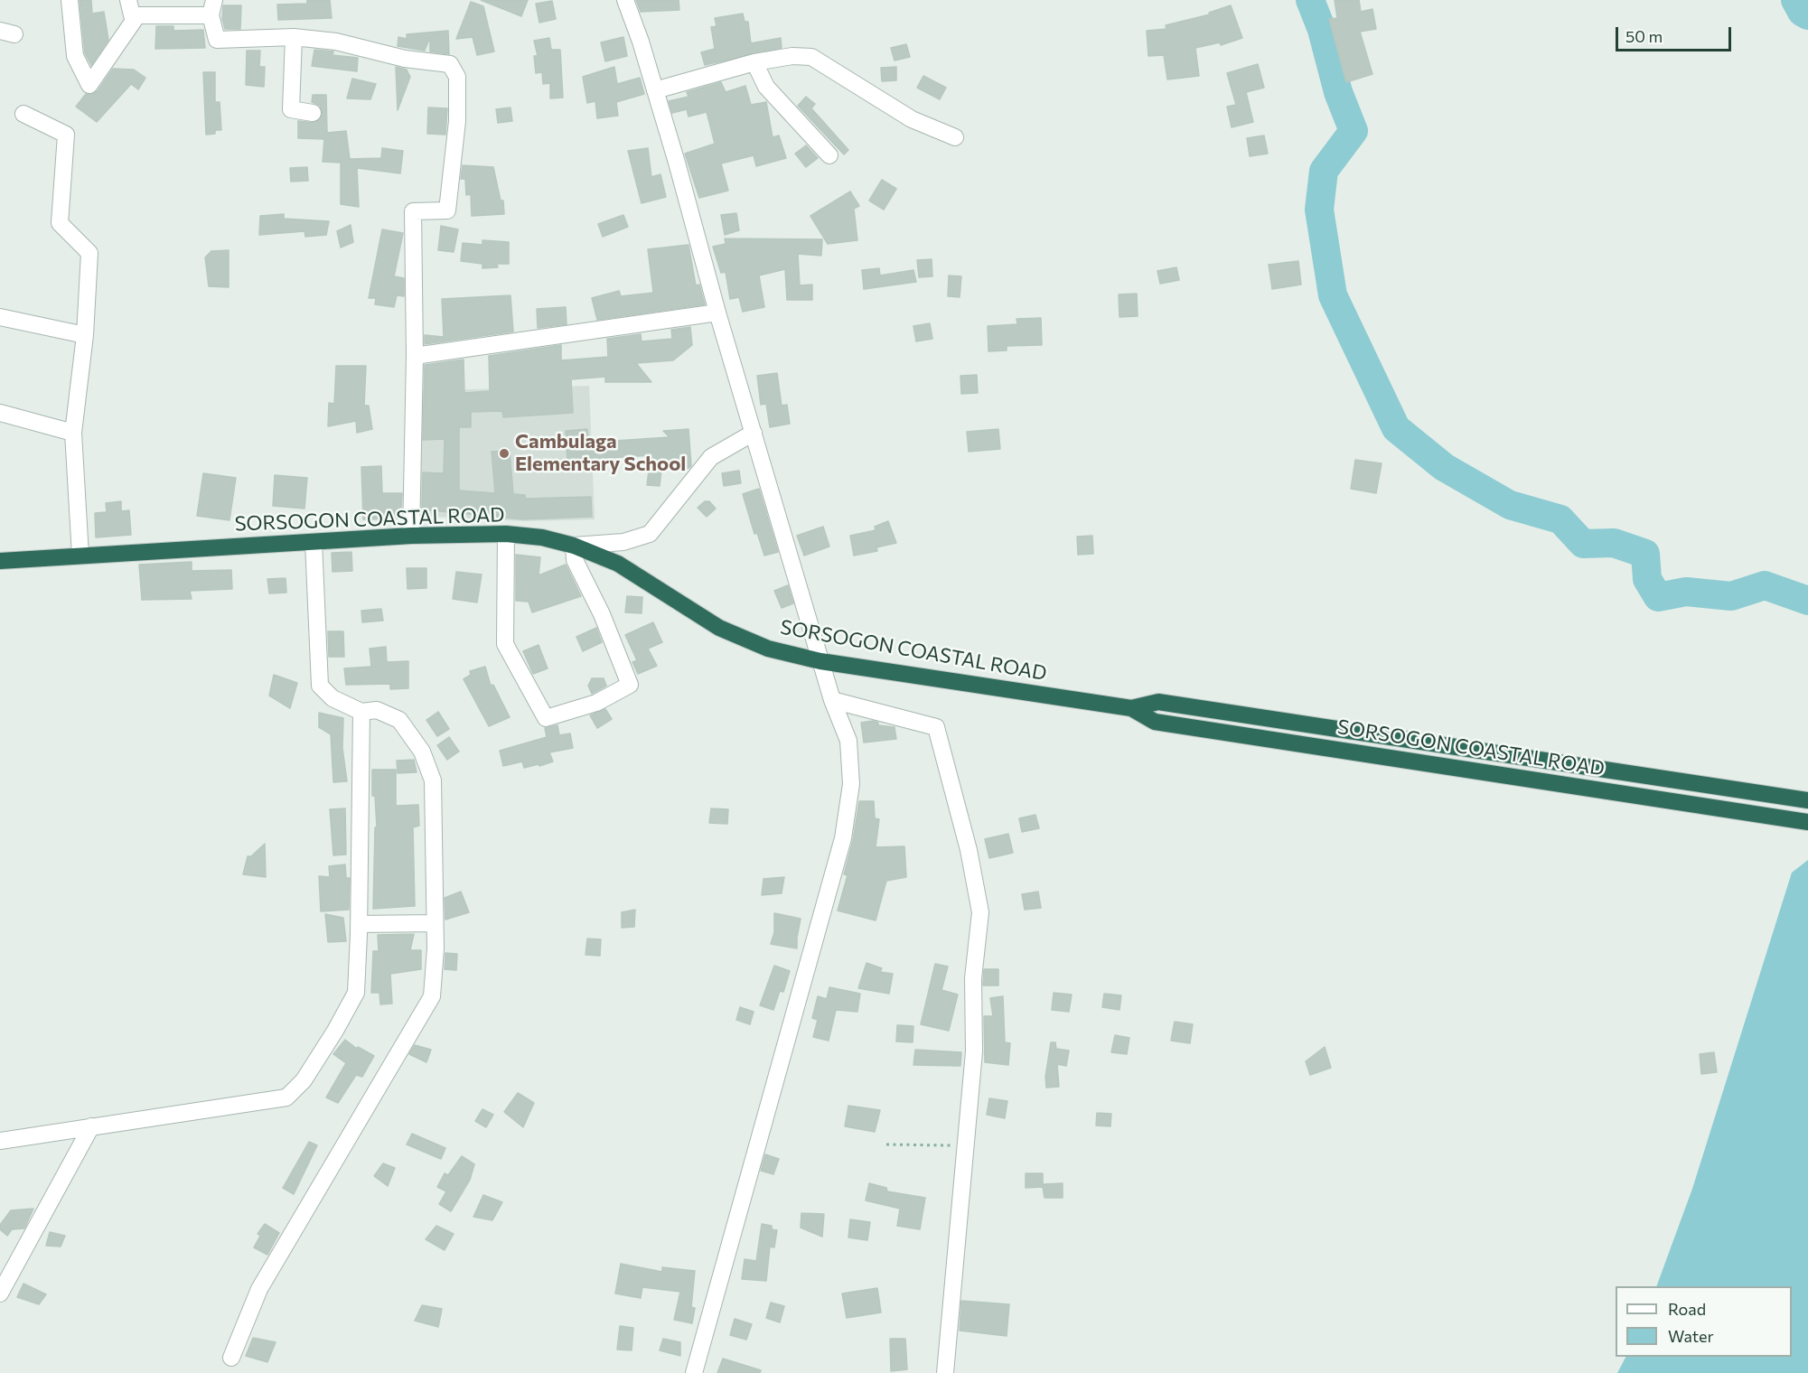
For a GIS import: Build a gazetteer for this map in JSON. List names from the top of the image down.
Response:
{
  "streets": {
    "highway": ["SORSOGON COASTAL ROAD"]
  },
  "places": ["Cambulaga Elementary School"],
  "legend": ["Road", "Water"],
  "scale_bar": "50 m"
}
